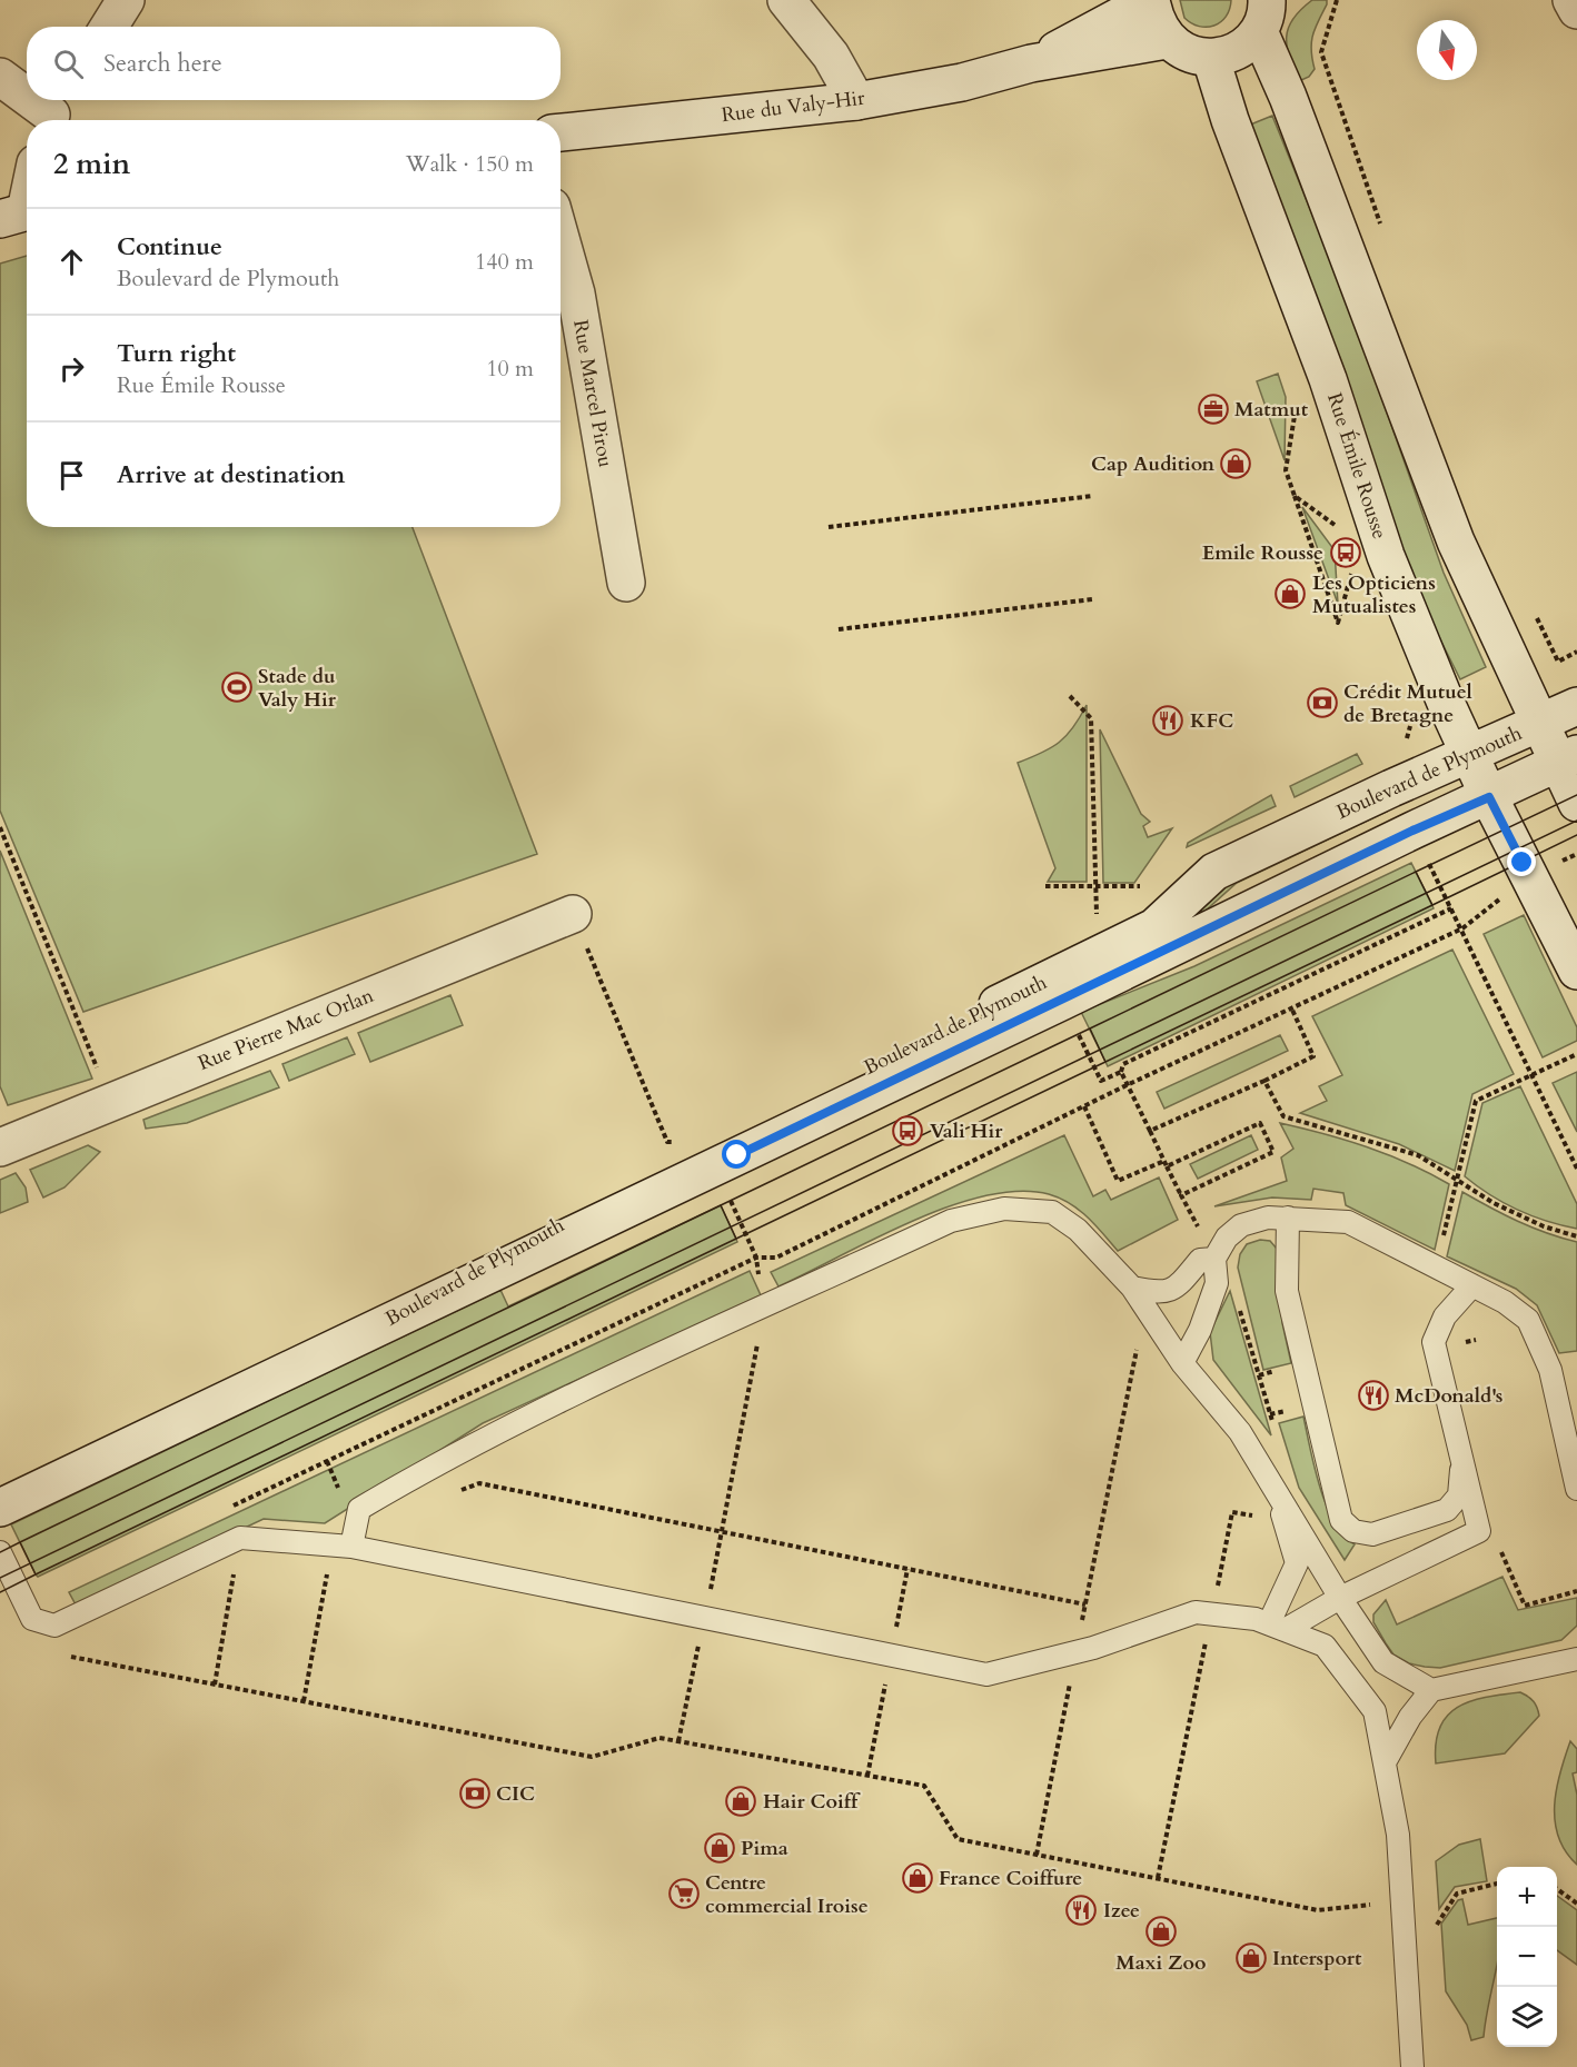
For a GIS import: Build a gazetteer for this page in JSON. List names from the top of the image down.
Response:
{
  "streets": {
    "main road": [
      "Rue du Valy-Hir",
      "Rue Marcel Pirou",
      "Rue Émile Rousse",
      "Boulevard de Plymouth",
      "Rue Pierre Mac Orlan"
    ]
  },
  "crossings": [
    ["Rue Émile Rousse", "Boulevard de Plymouth"]
  ],
  "places": {
    "office": ["Matmut"],
    "shop": [
      "Cap Audition",
      "Les Opticiens Mutualistes",
      "Hair Coiff",
      "Pima",
      "France Coiffure",
      "Maxi Zoo",
      "Intersport"
    ],
    "bus stop": ["Emile Rousse", "Vali Hir"],
    "sports": ["Stade du Valy Hir"],
    "bank": ["Crédit Mutuel de Bretagne", "CIC"],
    "restaurant": ["KFC", "McDonald's", "Izee"],
    "supermarket": ["Centre commercial Iroise"]
  },
  "north": "bottom",
  "page": {
    "search": "Search here",
    "heading": ["2 min", "Walk · 150 m"],
    "list": [
      ["Continue", "Boulevard de Plymouth", "140 m"],
      ["Turn right", "Rue Émile Rousse", "10 m"],
      "Arrive at destination"
    ],
    "map_buttons": ["+", "−"]
  }
}
